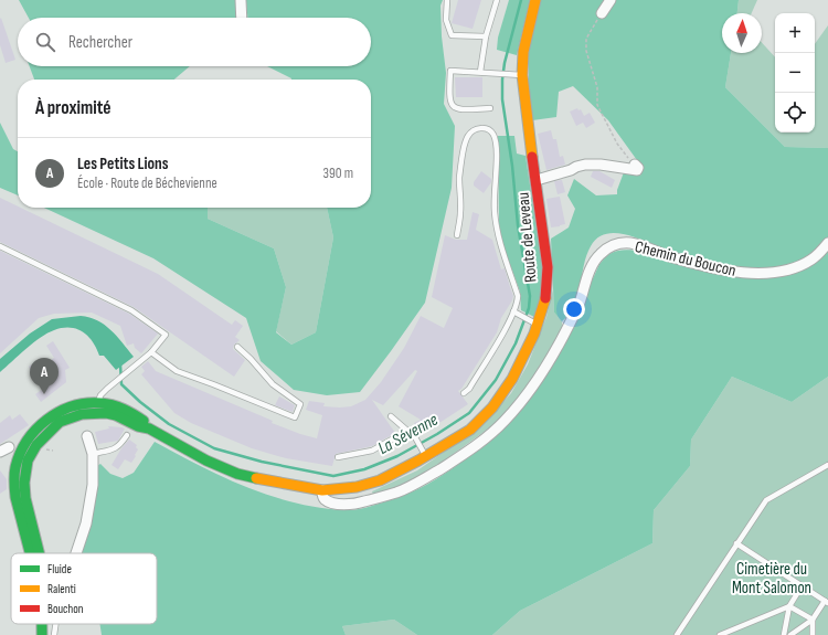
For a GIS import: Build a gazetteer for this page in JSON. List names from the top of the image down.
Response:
{
  "streets": {
    "street": ["Route de Leveau", "Chemin du Boucon"]
  },
  "crossings": [
    ["Route de Leveau", "Chemin du Boucon"]
  ],
  "water": ["La Sévenne"],
  "parks": ["Cimetière du Mont Salomon"],
  "legend": ["Fluide", "Ralenti", "Bouchon"],
  "north": "top",
  "page": {
    "map_buttons": ["+", "−"],
    "search": "Rechercher",
    "heading": "À proximité",
    "list": [
      {
        "mark": "A",
        "name": "Les Petits Lions",
        "note": "École · Route de Béchevienne",
        "value": "390 m"
      }
    ],
    "pins": "A"
  }
}
